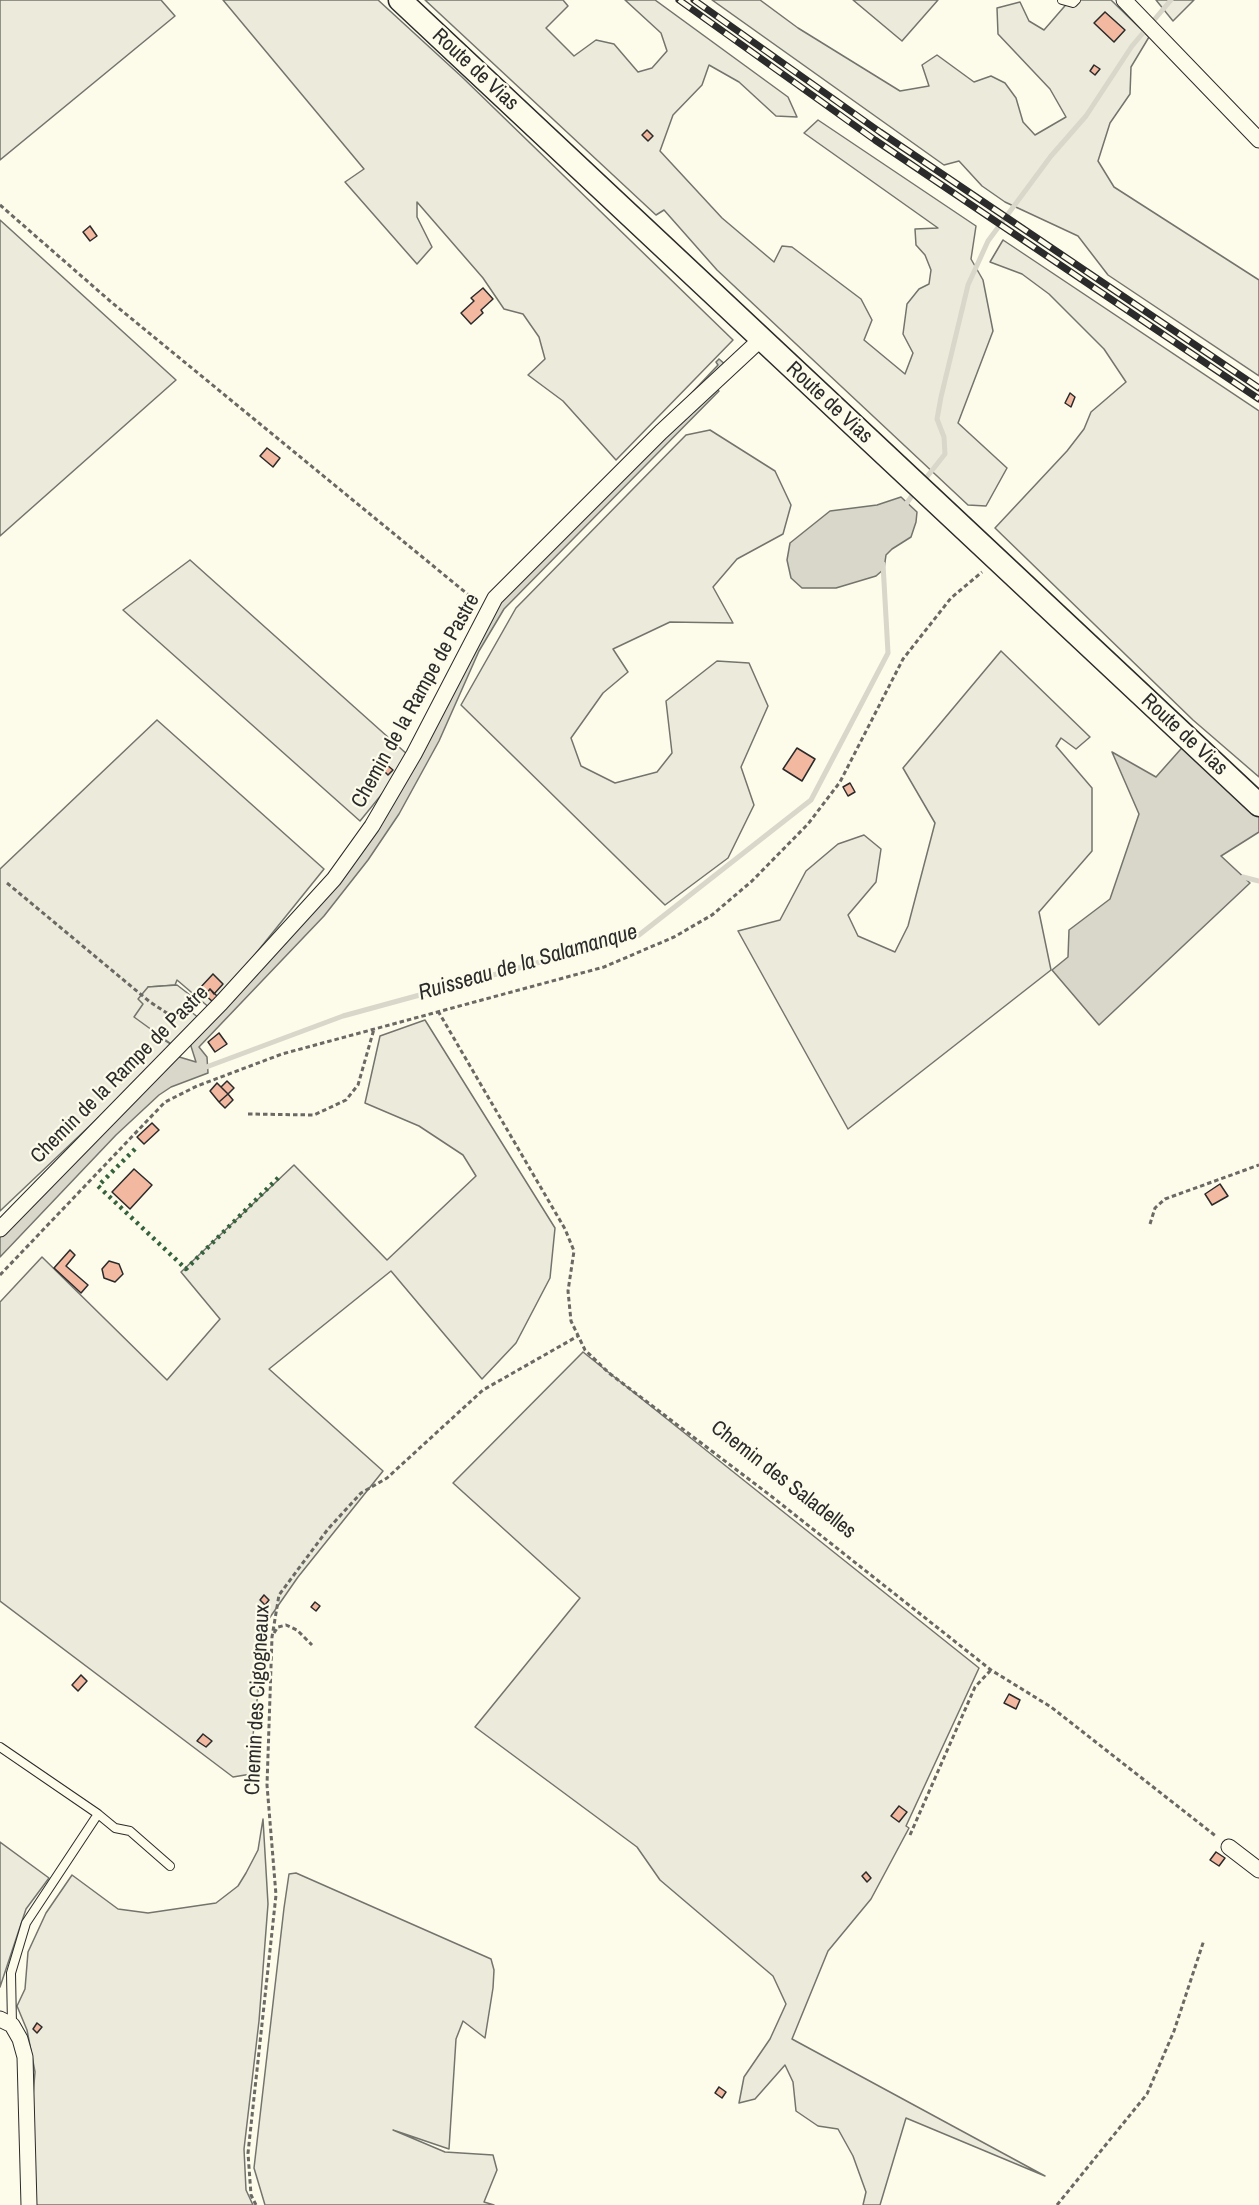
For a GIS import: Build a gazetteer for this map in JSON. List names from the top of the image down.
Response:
{
  "streets": {
    "main road": ["Route de Vias"],
    "street": ["Chemin de la Rampe de Pastre"],
    "path": ["Chemin des Saladelles", "Chemin des Cigogneaux"]
  },
  "crossings": [
    ["Route de Vias", "Chemin de la Rampe de Pastre"],
    ["Chemin des Saladelles", "Chemin des Cigogneaux"]
  ],
  "water": ["Ruisseau de la Salamanque"]
}
